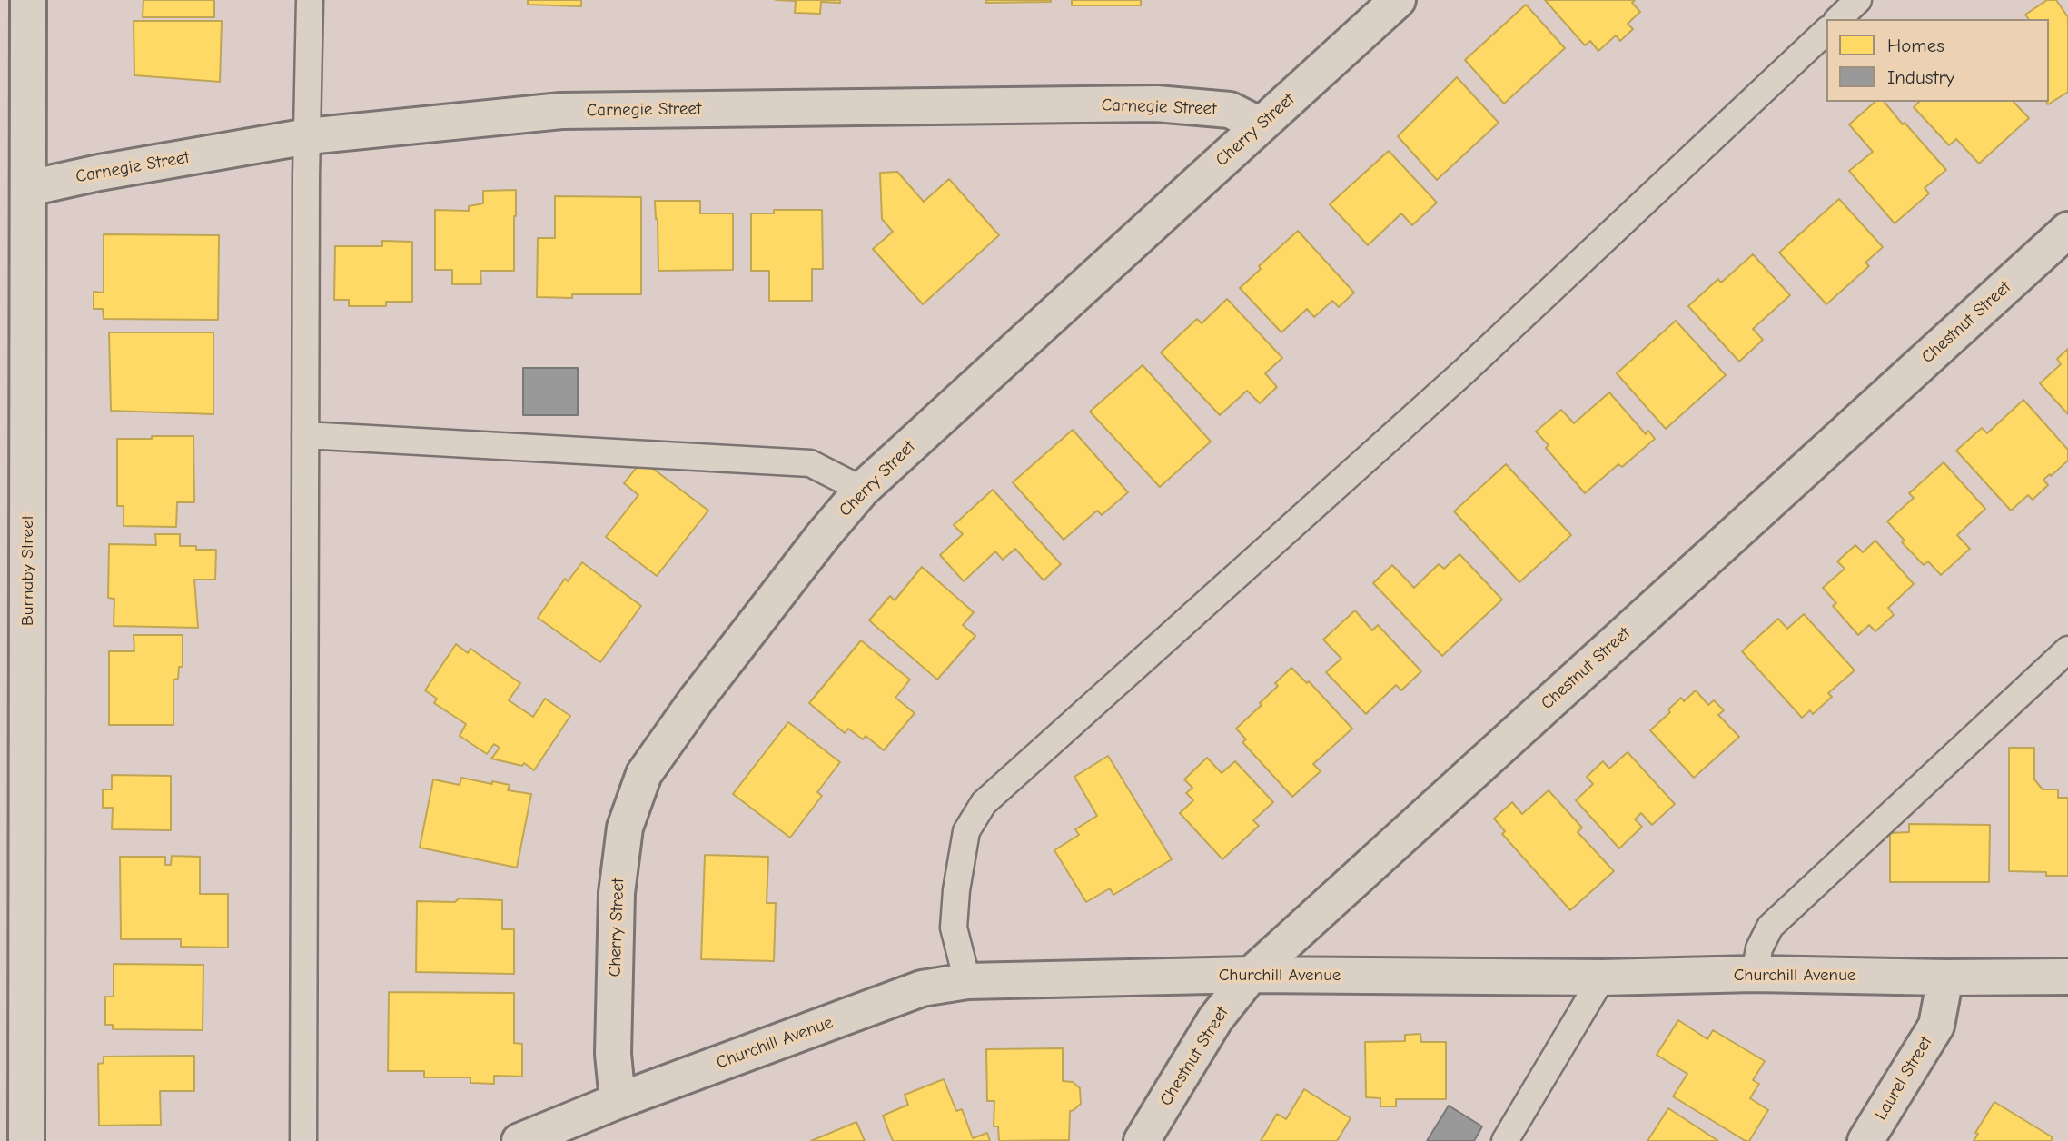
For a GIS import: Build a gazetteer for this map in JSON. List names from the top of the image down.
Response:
{
  "streets": {
    "street": [
      "Carnegie Street",
      "Cherry Street",
      "Chestnut Street",
      "Burnaby Street",
      "Churchill Avenue",
      "Laurel Street"
    ]
  },
  "crossings": [
    ["Carnegie Street", "Cherry Street"],
    ["Carnegie Street", "Burnaby Street"],
    ["Cherry Street", "Churchill Avenue"],
    ["Chestnut Street", "Churchill Avenue"],
    ["Churchill Avenue", "Laurel Street"]
  ],
  "legend": ["Homes", "Industry"]
}
